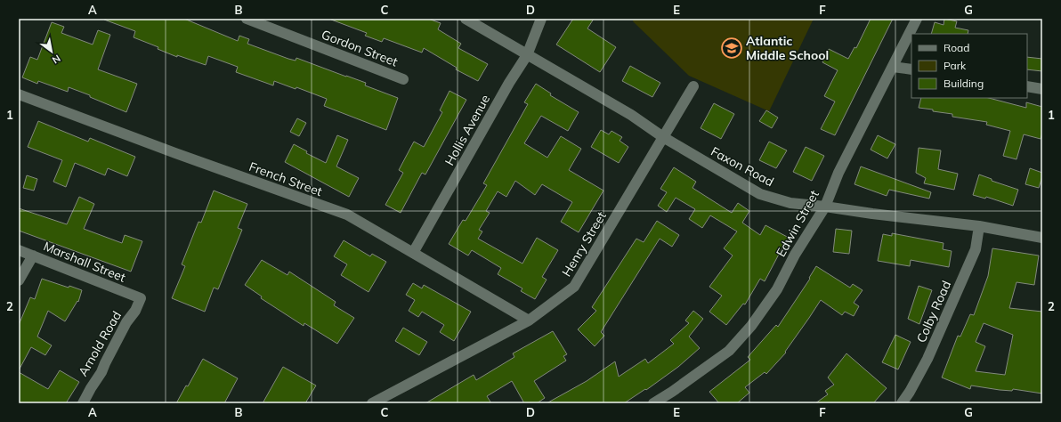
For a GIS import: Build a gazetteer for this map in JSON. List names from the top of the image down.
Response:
{
  "streets": {
    "street": [
      "Gordon Street",
      "Hollis Avenue",
      "Faxon Road",
      "French Street",
      "Edwin Street",
      "Henry Street",
      "Marshall Street",
      "Colby Road",
      "Arnold Road"
    ]
  },
  "crossings": [
    ["Hollis Avenue", "Faxon Road"],
    ["Hollis Avenue", "French Street"],
    ["Faxon Road", "Edwin Street"],
    ["Faxon Road", "Henry Street"],
    ["Faxon Road", "Colby Road"],
    ["French Street", "Henry Street"],
    ["Marshall Street", "Arnold Road"]
  ],
  "places": {
    "school or university": ["Atlantic Middle School"]
  },
  "legend": ["Road", "Park", "Building"],
  "north": "bottom right",
  "grid": {
    "columns": [
      "A",
      "B",
      "C",
      "D",
      "E",
      "F",
      "G"
    ],
    "rows": ["1", "2"]
  }
}
